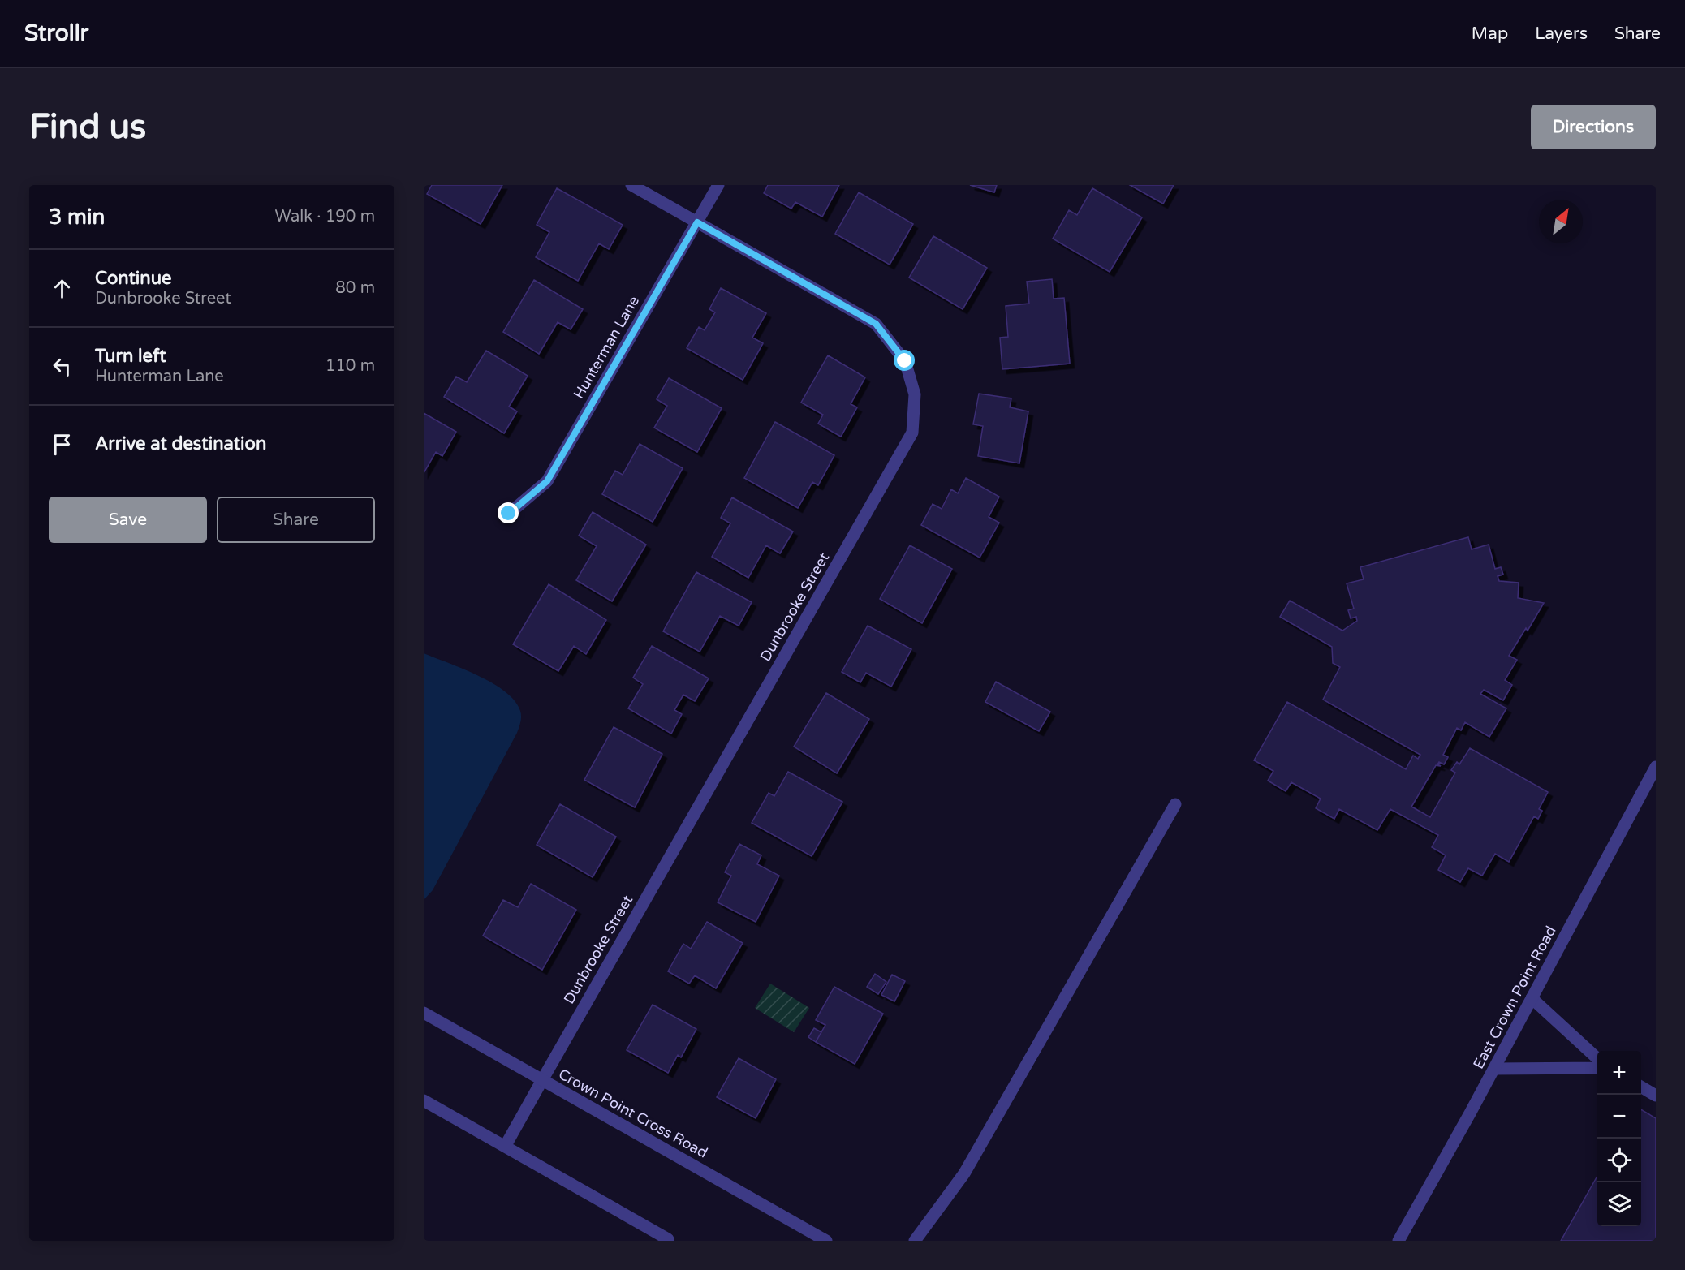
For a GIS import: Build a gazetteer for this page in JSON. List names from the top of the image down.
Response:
{
  "streets": {
    "street": [
      "Hunterman Lane",
      "Dunbrooke Street",
      "East Crown Point Road",
      "Crown Point Cross Road"
    ]
  },
  "crossings": [
    ["Hunterman Lane", "Dunbrooke Street"],
    ["Dunbrooke Street", "Crown Point Cross Road"]
  ],
  "north": "top right",
  "page": {
    "header": "Strollr",
    "nav": ["Map", "Layers", "Share"],
    "buttons": [
      "Directions",
      ["Save", "Share"]
    ],
    "title": "Find us",
    "heading": ["3 min", "Walk · 190 m"],
    "list": [
      ["Continue", "Dunbrooke Street", "80 m"],
      ["Turn left", "Hunterman Lane", "110 m"],
      "Arrive at destination"
    ],
    "map_buttons": ["+", "−"]
  }
}
